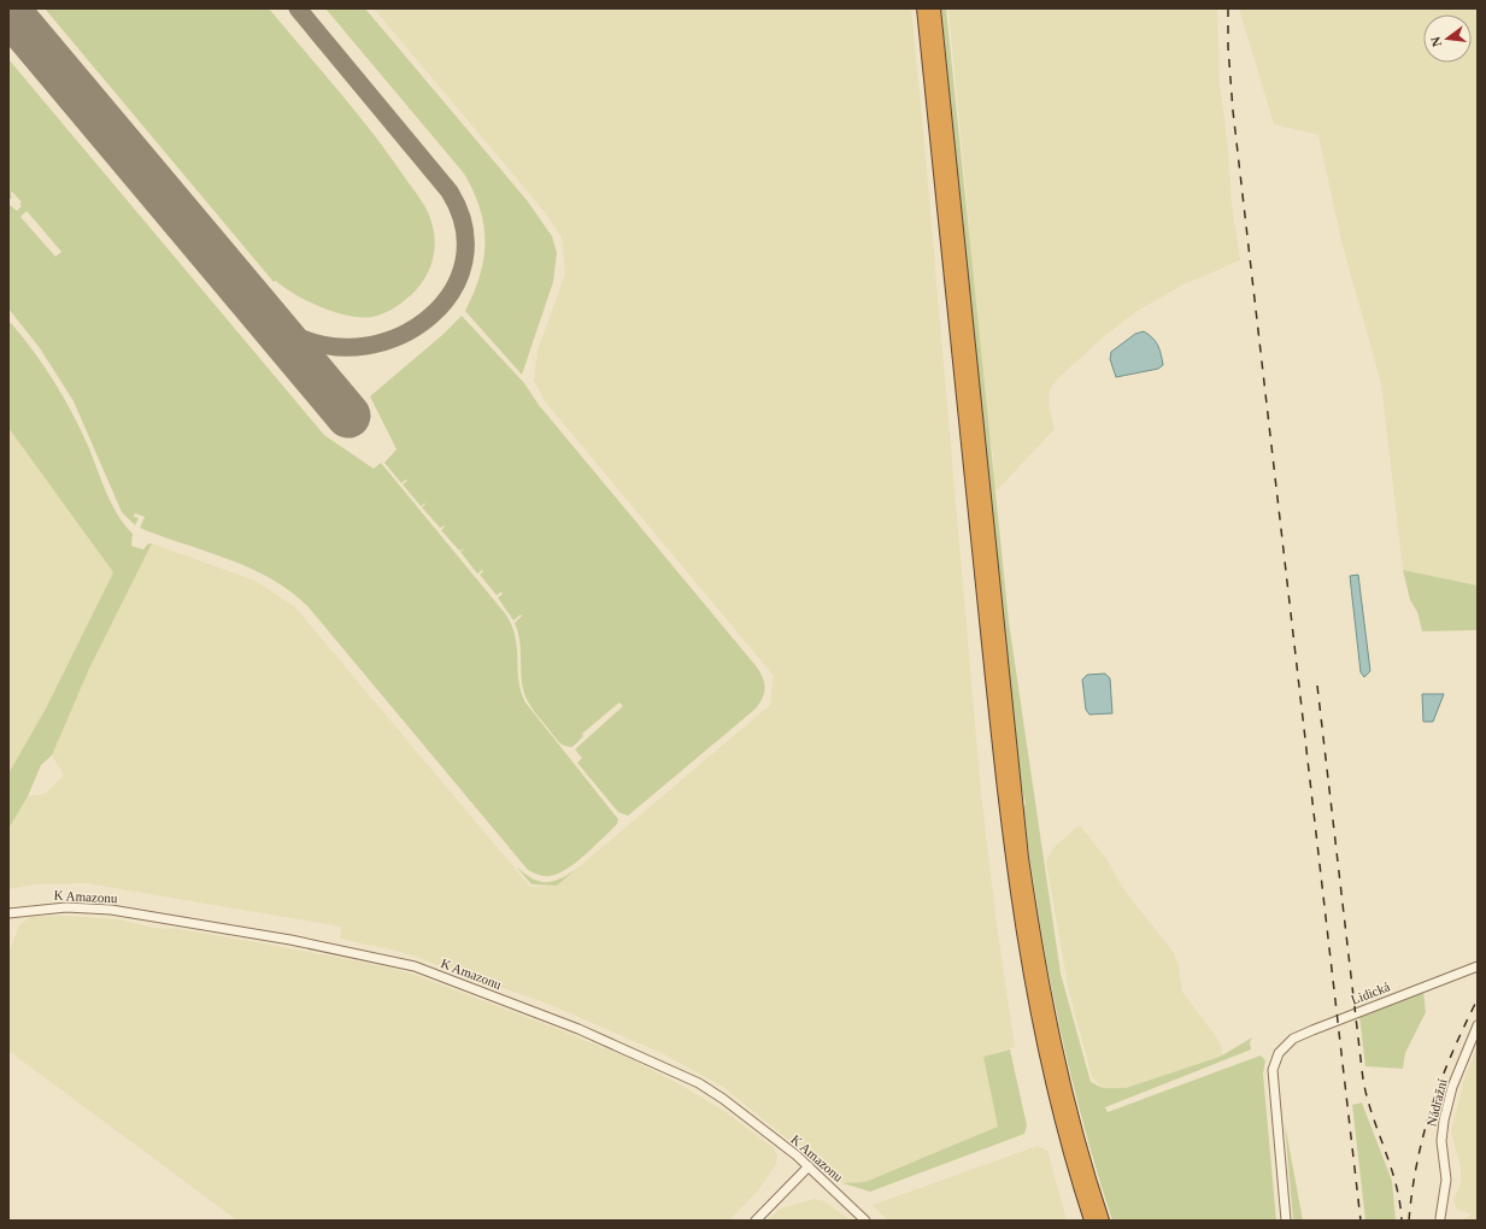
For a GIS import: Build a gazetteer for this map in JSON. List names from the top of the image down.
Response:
{
  "streets": {
    "street": ["K Amazonu", "Lidická", "Nádražní"]
  },
  "north": "left"
}
